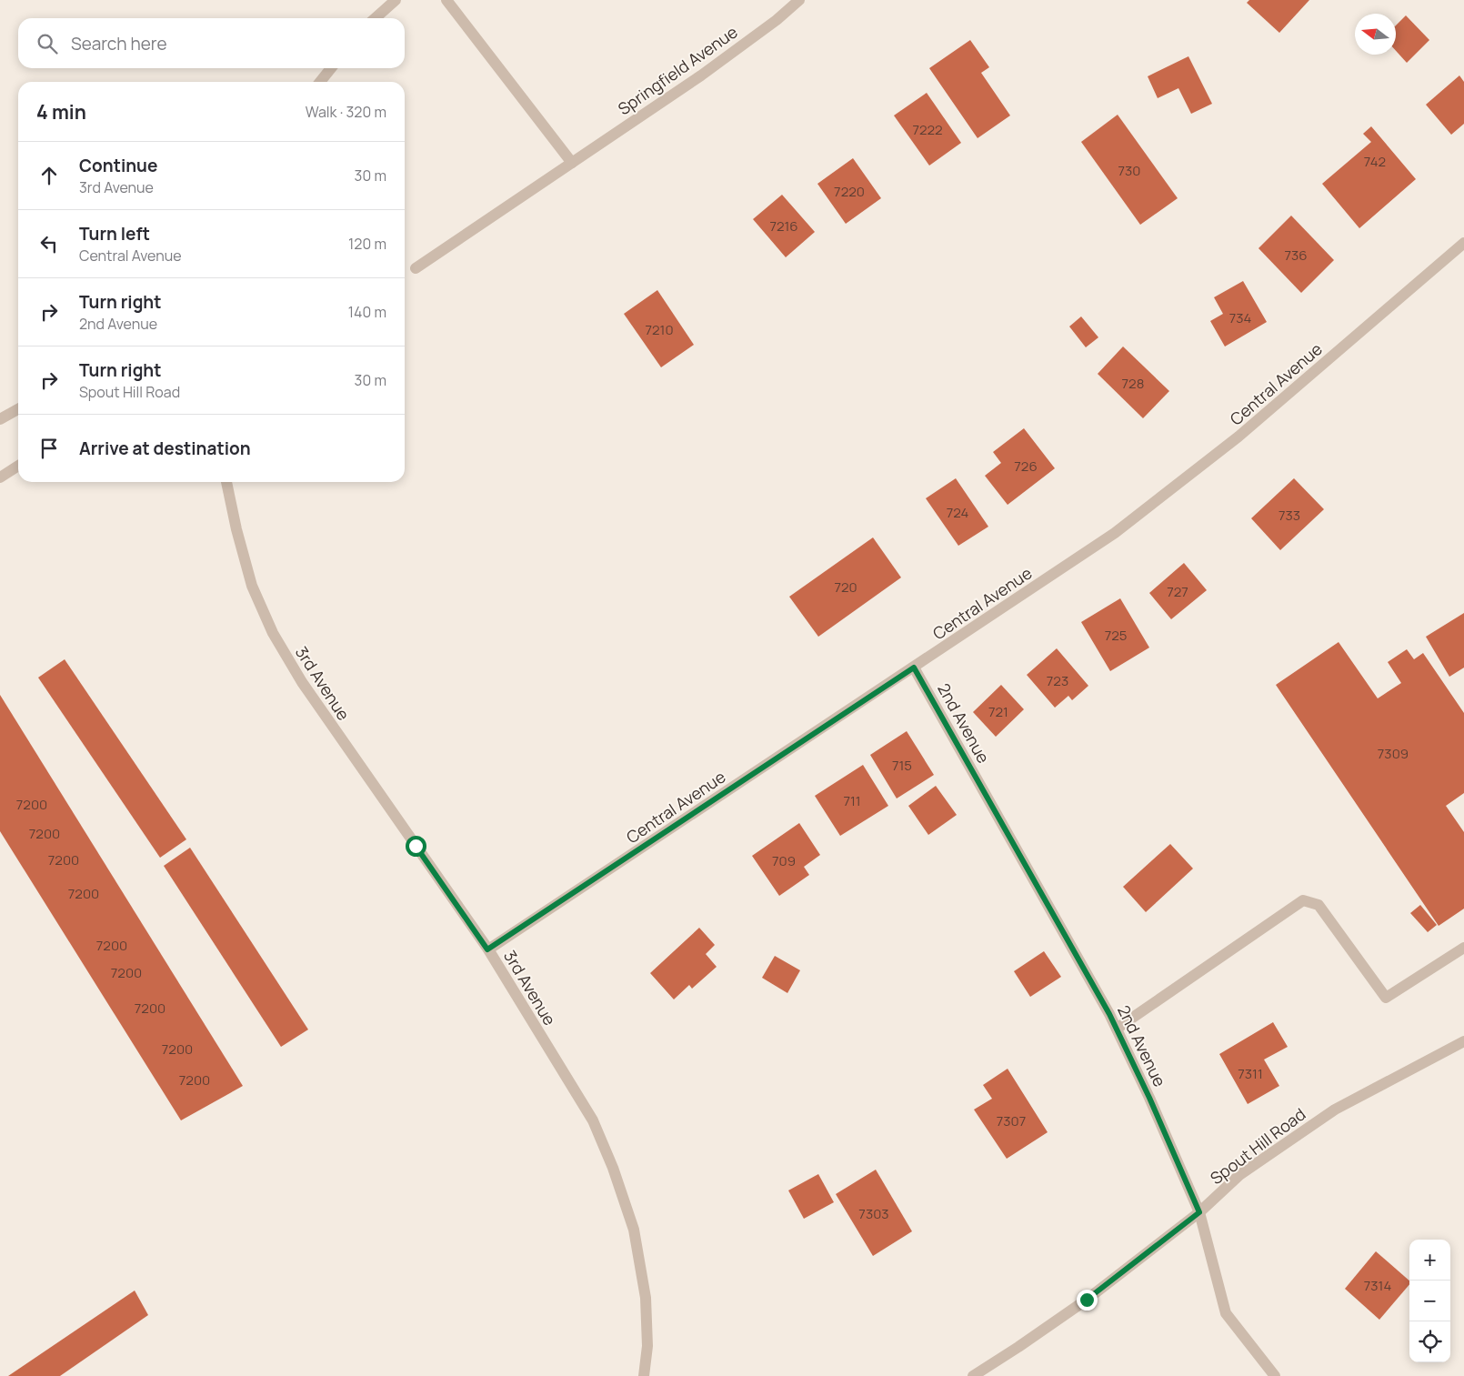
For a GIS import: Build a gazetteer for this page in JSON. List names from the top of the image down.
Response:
{
  "streets": {
    "street": [
      "Springfield Avenue",
      "Central Avenue",
      "3rd Avenue",
      "2nd Avenue",
      "Spout Hill Road"
    ]
  },
  "crossings": [
    ["Central Avenue", "3rd Avenue"],
    ["Central Avenue", "2nd Avenue"],
    ["2nd Avenue", "Spout Hill Road"]
  ],
  "house_numbers": [
    "7222",
    "742",
    "730",
    "7220",
    "7216",
    "736",
    "734",
    "7210",
    "728",
    "726",
    "724",
    "733",
    "720",
    "727",
    "725",
    "723",
    "721",
    "7309",
    "715",
    "711",
    "7200",
    "7200",
    "7200",
    "709",
    "7200",
    "7200",
    "7200",
    "7200",
    "7200",
    "7311",
    "7200",
    "7307",
    "7303",
    "7314"
  ],
  "north": "left",
  "page": {
    "search": "Search here",
    "heading": ["4 min", "Walk · 320 m"],
    "list": [
      ["Continue", "3rd Avenue", "30 m"],
      ["Turn left", "Central Avenue", "120 m"],
      ["Turn right", "2nd Avenue", "140 m"],
      ["Turn right", "Spout Hill Road", "30 m"],
      "Arrive at destination"
    ],
    "map_buttons": ["+", "−"]
  }
}
